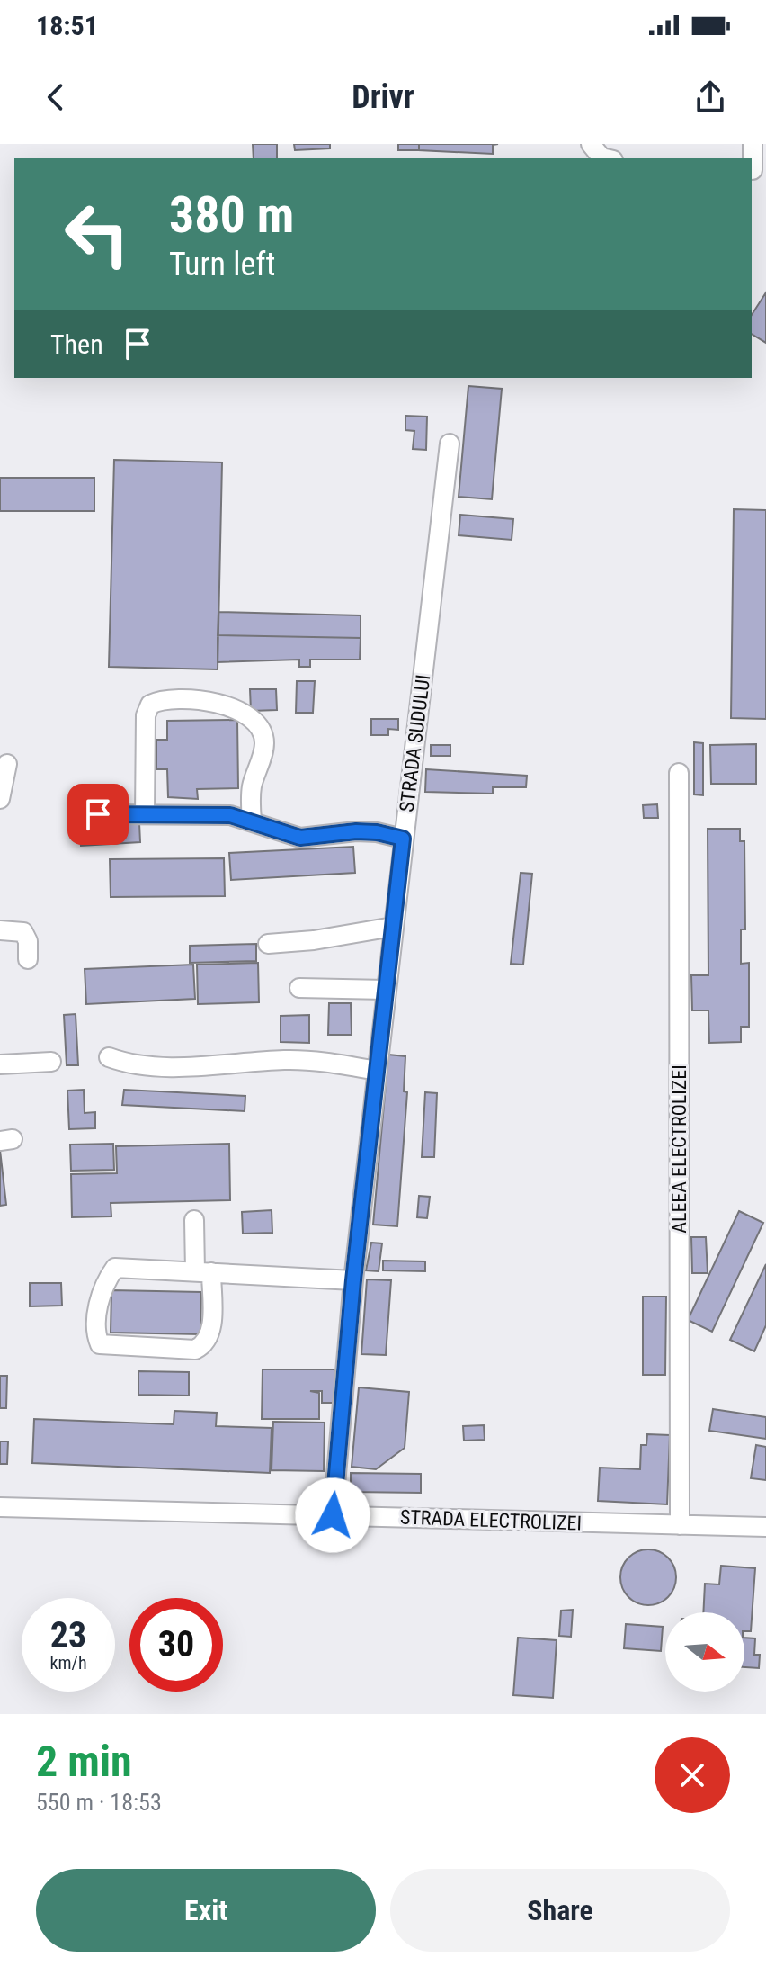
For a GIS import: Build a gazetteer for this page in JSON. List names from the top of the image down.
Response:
{
  "streets": {
    "street": ["STRADA SUDULUI", "ALEEA ELECTROLIZEI", "STRADA ELECTROLIZEI"]
  },
  "crossings": [
    ["STRADA SUDULUI", "STRADA ELECTROLIZEI"],
    ["ALEEA ELECTROLIZEI", "STRADA ELECTROLIZEI"]
  ],
  "north": "right",
  "page": {
    "status": "18:51",
    "header": "Drivr",
    "turn": ["380 m", "Turn left"],
    "then": "Then",
    "speed": "23 km/h",
    "limit": "30",
    "heading": ["2 min", "550 m · 18:53"],
    "buttons": ["Exit", "Share"]
  }
}
